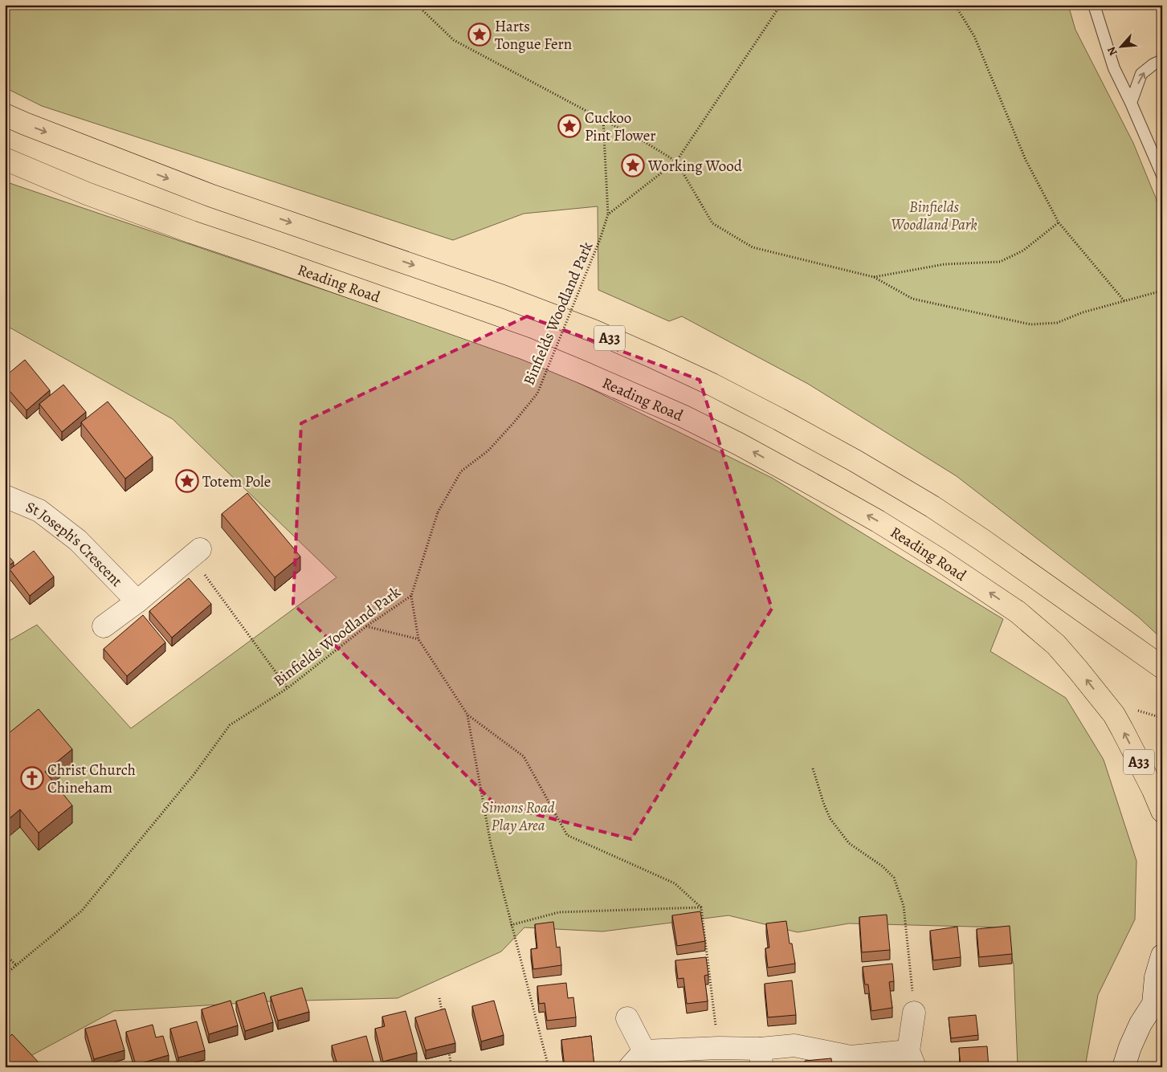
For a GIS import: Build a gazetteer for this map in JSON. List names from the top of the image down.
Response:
{
  "streets": {
    "highway": ["Reading Road", "A33"],
    "street": ["St Joseph's Crescent"],
    "path": ["Binfields Woodland Park"]
  },
  "parks": ["Binfields Woodland Park", "Simons Road Play Area"],
  "places": {
    "place": [
      "Harts Tongue Fern",
      "Cuckoo Pint Flower",
      "Working Wood",
      "Totem Pole"
    ],
    "church": ["Christ Church Chineham"]
  },
  "north": "bottom left"
}
